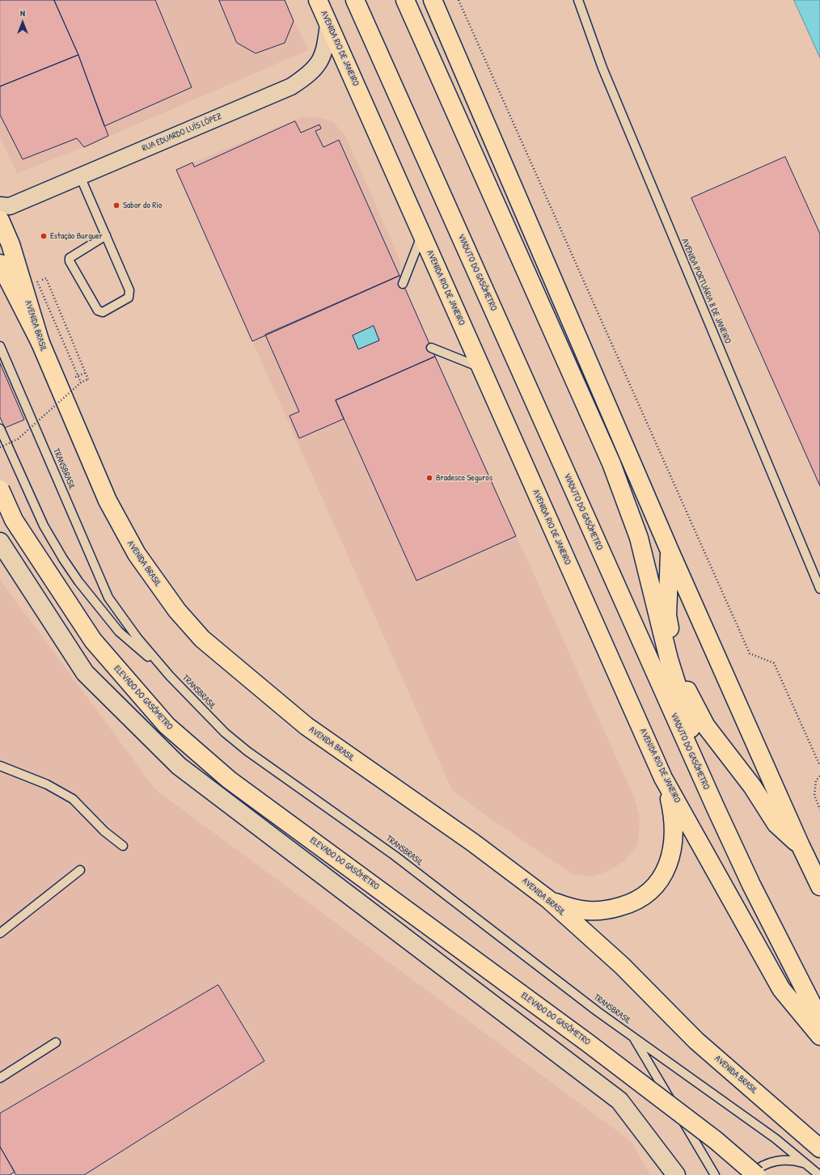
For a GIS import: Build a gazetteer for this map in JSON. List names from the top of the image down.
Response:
{
  "streets": {
    "highway": [
      "AVENIDA RIO DE JANEIRO",
      "VIADUTO DO GASÔMETRO",
      "AVENIDA BRASIL",
      "ELEVADO DO GASÔMETRO"
    ],
    "street": ["RUA EDUARDO LUÍS LÓPEZ"],
    "lane": ["AVENIDA PORTUÁRIA 8 DE JANEIRO", "TRANSBRASIL"]
  },
  "crossings": [
    ["AVENIDA RIO DE JANEIRO", "RUA EDUARDO LUÍS LÓPEZ"]
  ],
  "places": ["Sabor do Rio", "Estação Burguer", "Bradesco Seguros"],
  "north": "top"
}
